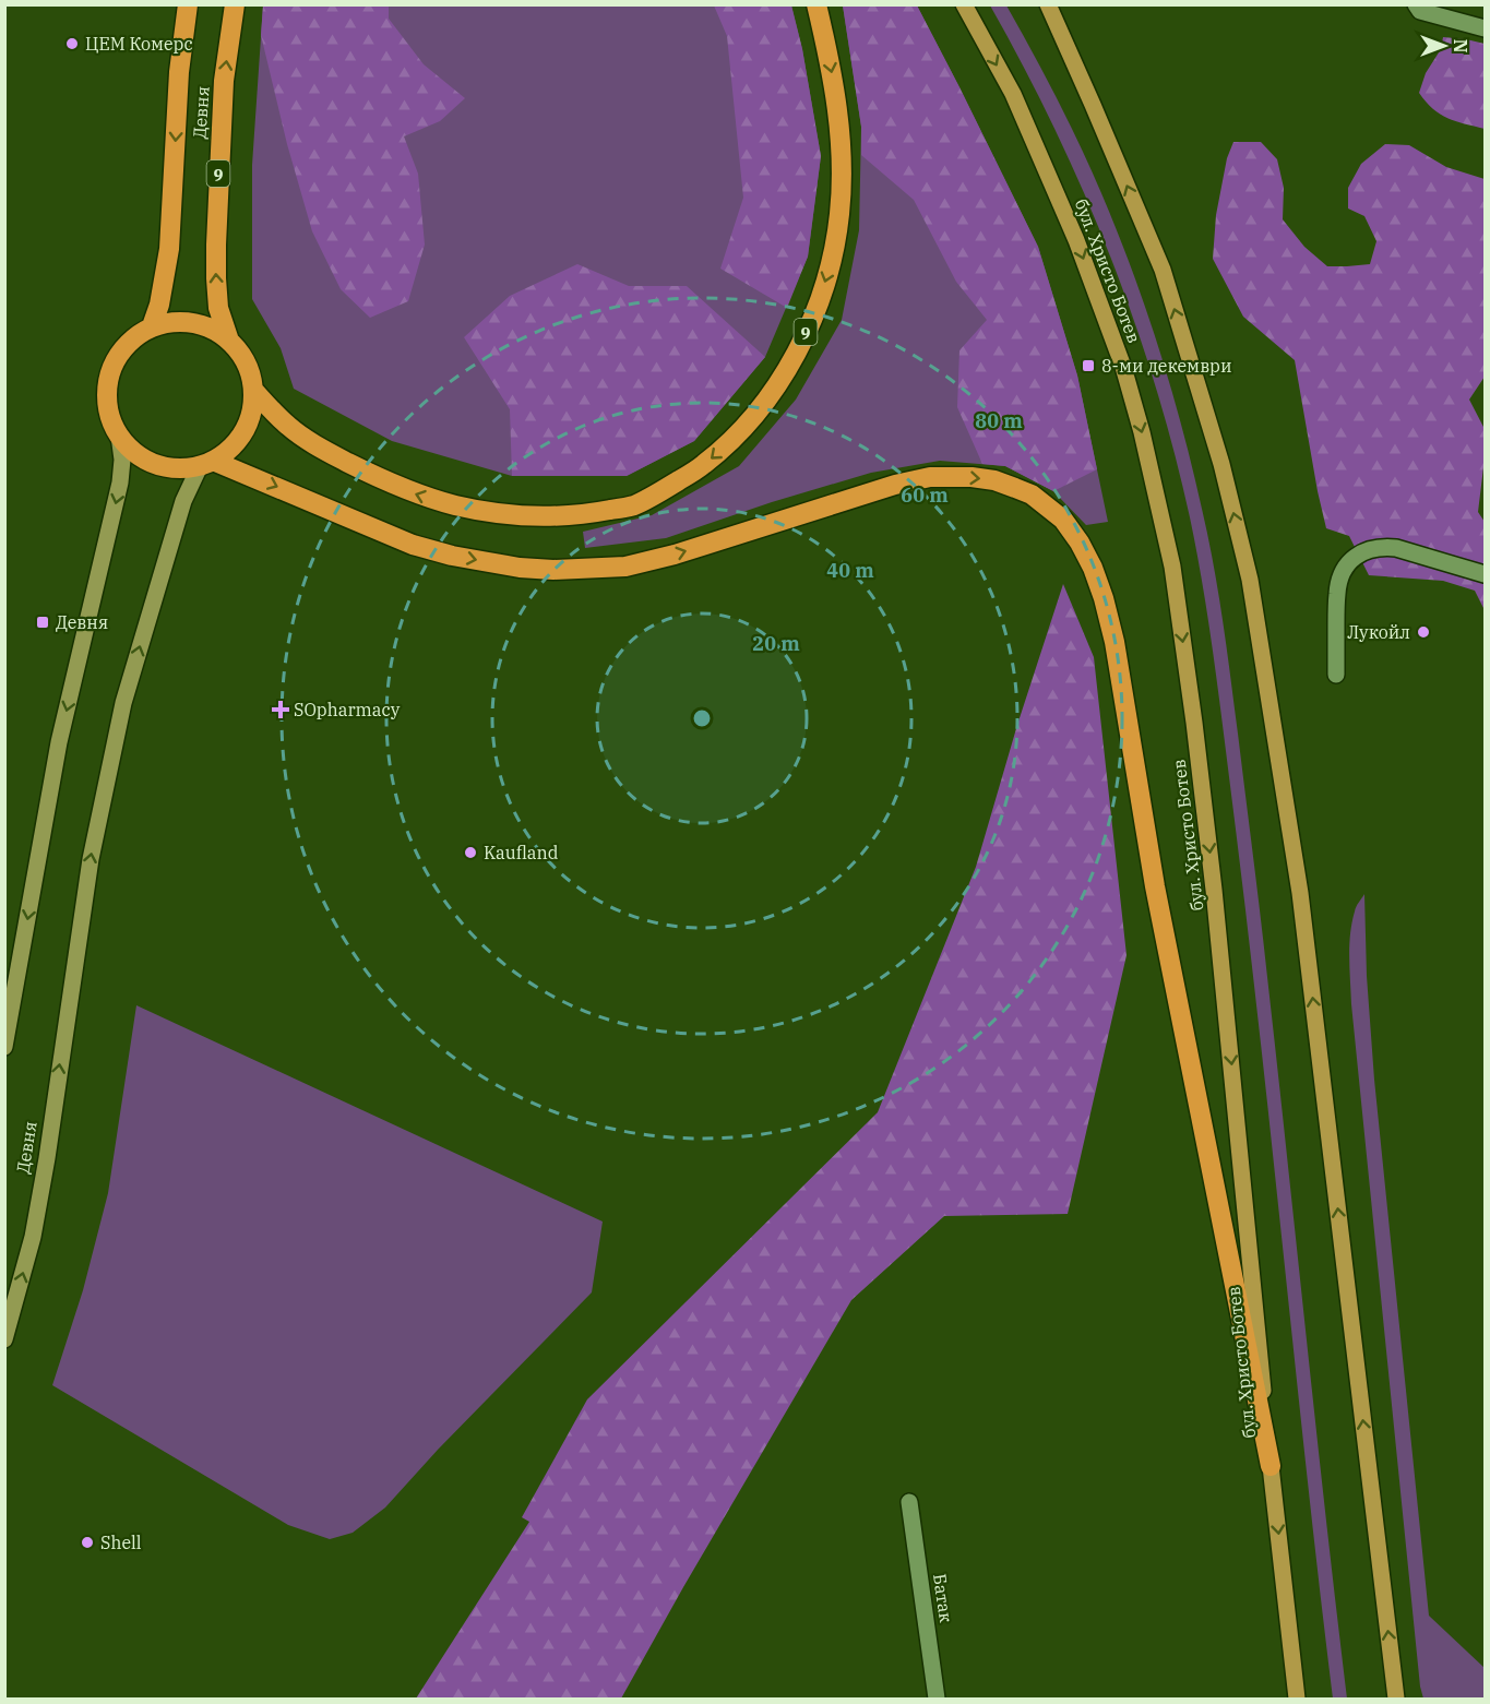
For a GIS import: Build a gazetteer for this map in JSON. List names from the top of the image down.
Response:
{
  "streets": {
    "highway": ["Девня", "9"],
    "main road": ["бул. Христо Ботев"],
    "street": ["Батак"]
  },
  "crossings": [
    ["Девня", "9"]
  ],
  "places": {
    "other": [
      "ЦЕМ Комерс",
      "Лукойл",
      "Kaufland",
      "Shell"
    ],
    "transit": ["8-ми декември", "Девня"],
    "health": ["SOpharmacy"]
  },
  "north": "right",
  "rings": [
    "80 m",
    "60 m",
    "40 m",
    "20 m"
  ]
}
